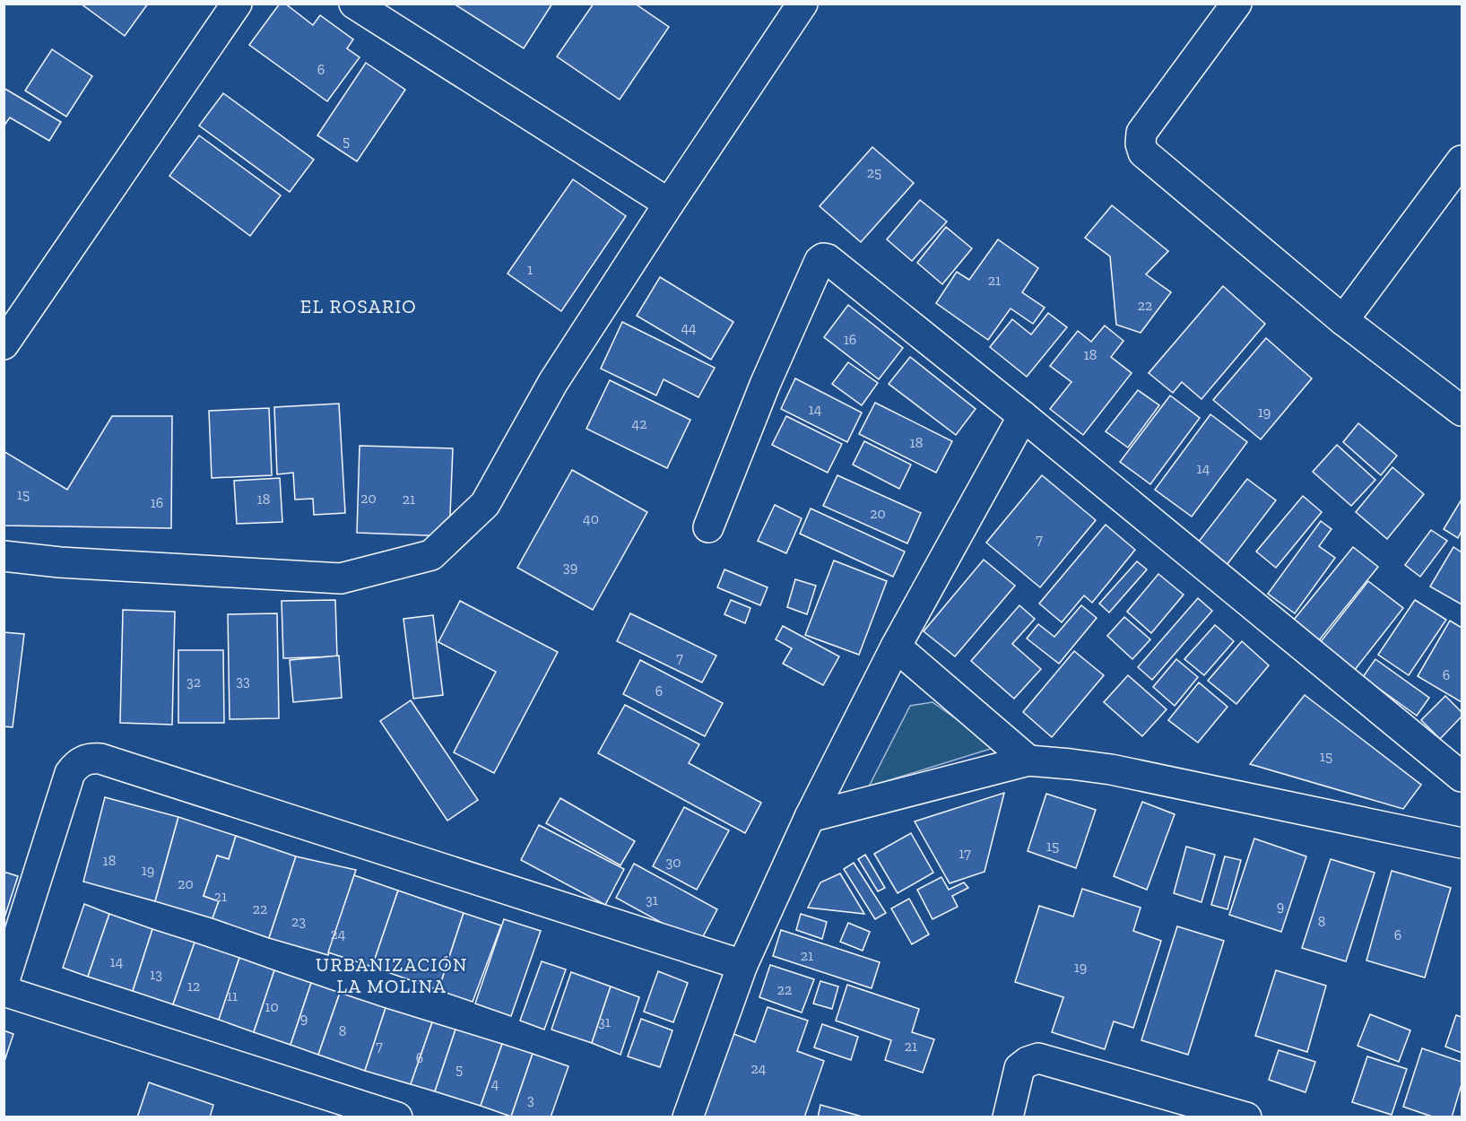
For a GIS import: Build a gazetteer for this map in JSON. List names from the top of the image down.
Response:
{
  "districts": ["EL ROSARIO", "URBANIZACIÓN LA MOLINA"],
  "house_numbers": [
    "6",
    "5",
    "25",
    "1",
    "21",
    "22",
    "44",
    "16",
    "18",
    "14",
    "19",
    "42",
    "18",
    "14",
    "15",
    "20",
    "18",
    "21",
    "16",
    "20",
    "40",
    "7",
    "39",
    "7",
    "6",
    "33",
    "32",
    "6",
    "15",
    "15",
    "17",
    "18",
    "30",
    "19",
    "20",
    "21",
    "31",
    "9",
    "22",
    "23",
    "8",
    "24",
    "6",
    "21",
    "14",
    "19",
    "13",
    "12",
    "22",
    "11",
    "10",
    "9",
    "31",
    "8",
    "7",
    "21",
    "6",
    "24",
    "5",
    "4",
    "3"
  ]
}
